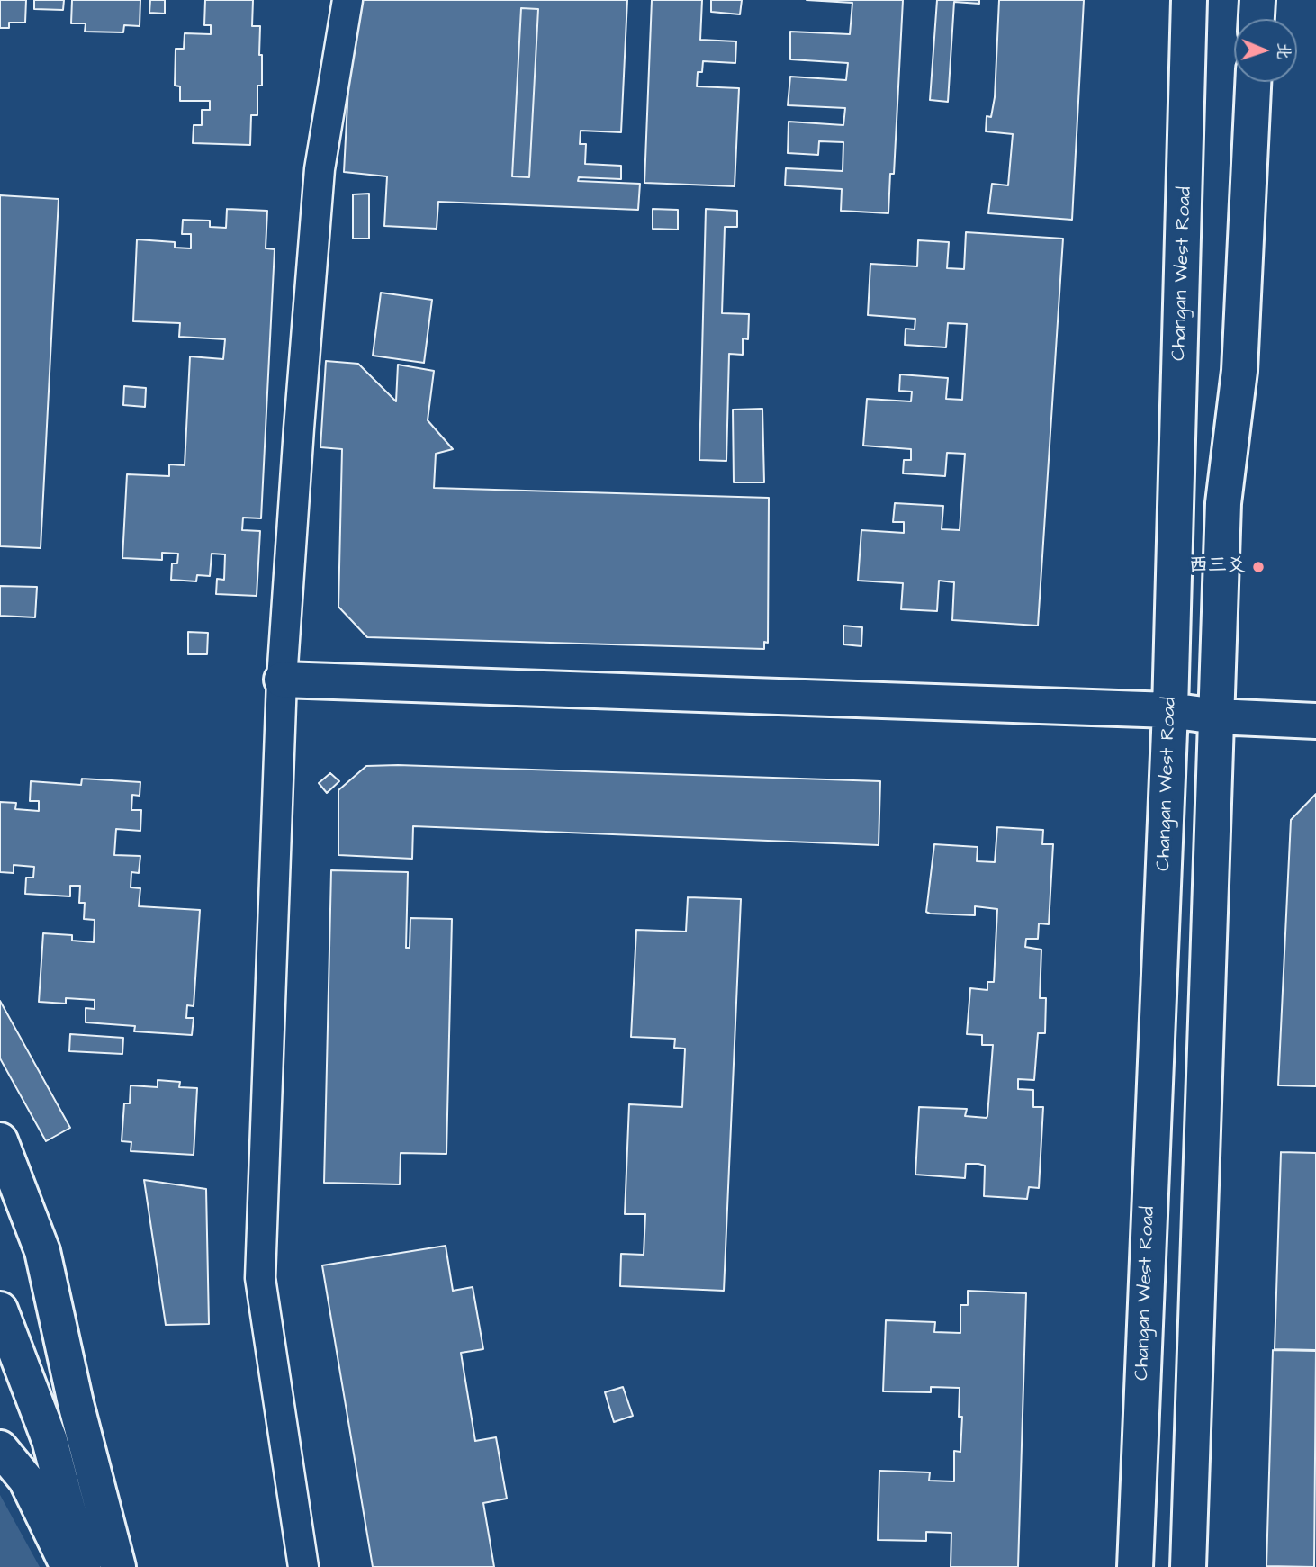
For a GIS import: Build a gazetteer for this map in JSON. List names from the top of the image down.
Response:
{
  "streets": {
    "main road": ["Changan West Road"]
  },
  "places": ["西三爻"],
  "north": "right"
}
